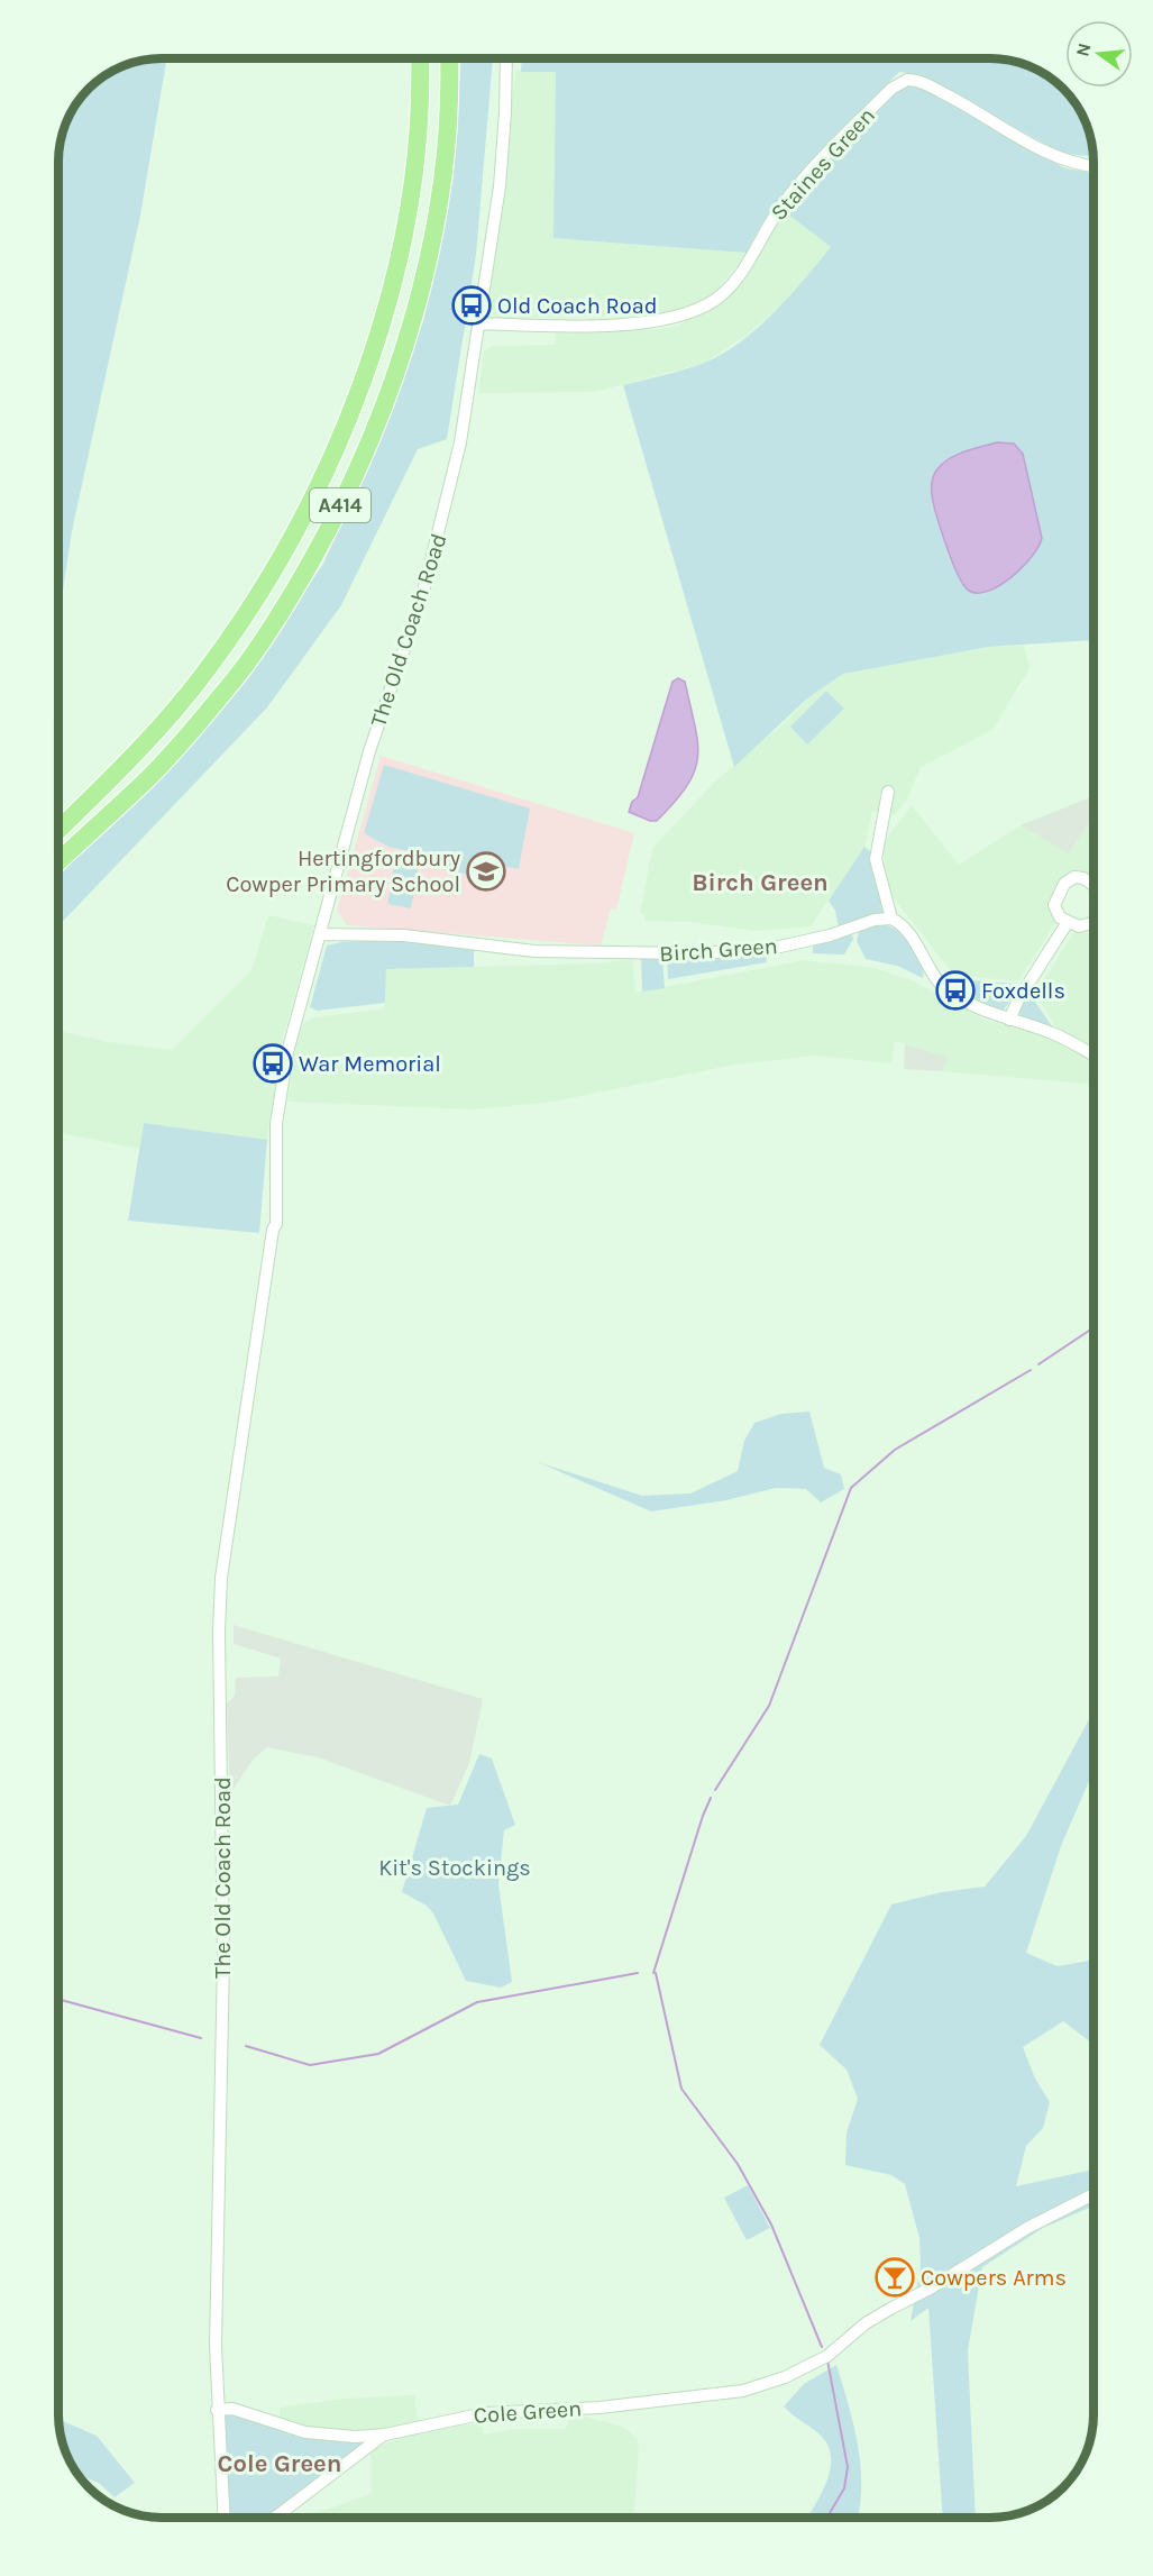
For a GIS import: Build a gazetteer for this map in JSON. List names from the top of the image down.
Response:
{
  "streets": {
    "highway": ["A414"],
    "street": [
      "Staines Green",
      "The Old Coach Road",
      "Birch Green",
      "Cole Green"
    ]
  },
  "crossings": [
    ["Staines Green", "The Old Coach Road"],
    ["The Old Coach Road", "Birch Green"],
    ["The Old Coach Road", "Cole Green"]
  ],
  "districts": ["Birch Green", "Cole Green"],
  "parks": ["Kit's Stockings"],
  "places": {
    "bus stop": ["Old Coach Road", "Foxdells", "War Memorial"],
    "school or university": ["Hertingfordbury Cowper Primary School"],
    "bar": ["Cowpers Arms"]
  },
  "north": "left"
}
